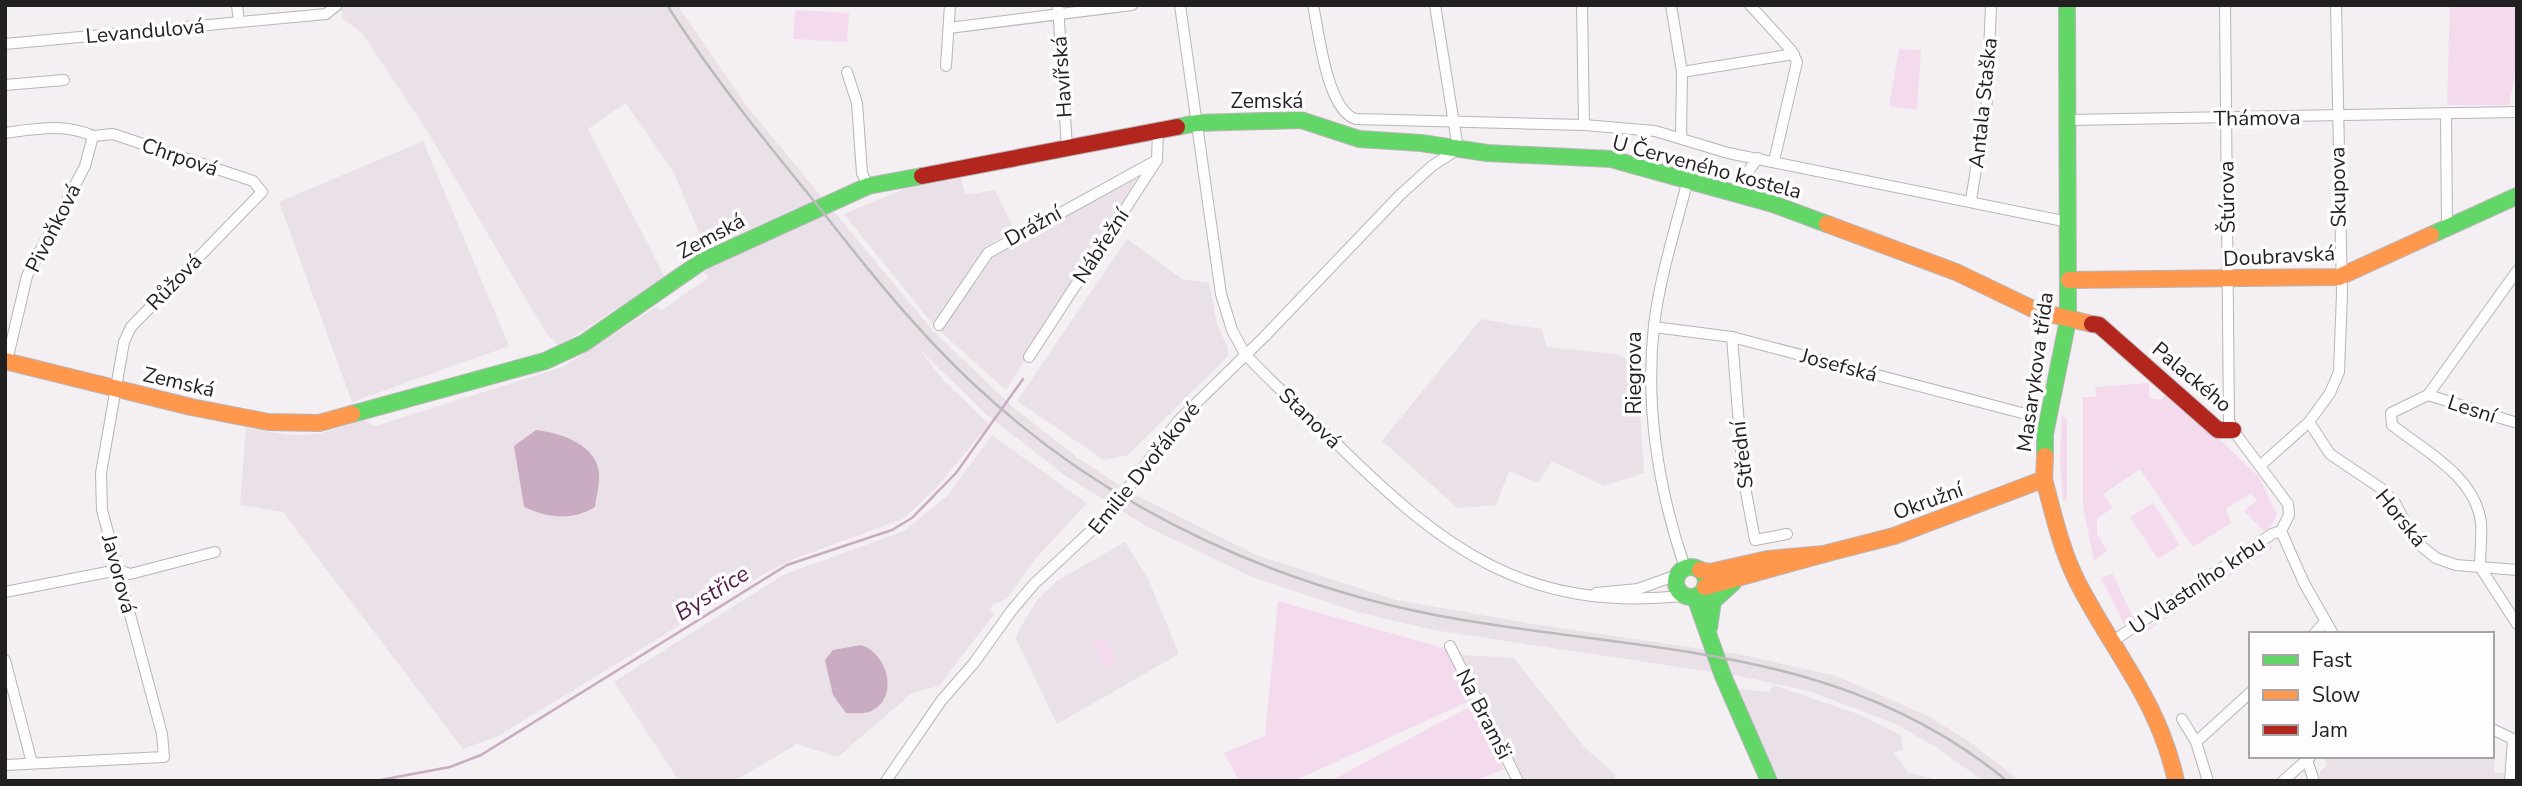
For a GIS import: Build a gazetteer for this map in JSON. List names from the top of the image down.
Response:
{
  "streets": {
    "street": [
      "Levandulová",
      "Havířská",
      "Zemská",
      "Antala Staška",
      "Thámova",
      "Chrpová",
      "U Červeného kostela",
      "Skupova",
      "Štúrova",
      "Drážní",
      "Pivoňková",
      "Nábřežní",
      "Doubravská",
      "Růžová",
      "Josefská",
      "Masarykova třída",
      "Riegrova",
      "Palackého",
      "Lesní",
      "Stanová",
      "Střední",
      "Emilie Dvořákové",
      "Okružní",
      "Horská",
      "Javorová",
      "U Vlastního krbu",
      "Na Bramši"
    ]
  },
  "crossings": [
    ["Havířská", "Zemská"],
    ["Zemská", "U Červeného kostela"],
    ["Zemská", "Pivoňková"],
    ["Zemská", "Růžová"],
    ["Zemská", "Stanová"],
    ["Zemská", "Emilie Dvořákové"],
    ["Zemská", "Javorová"],
    ["Antala Staška", "U Červeného kostela"],
    ["Thámova", "Skupova"],
    ["Thámova", "Štúrova"],
    ["Thámova", "Masarykova třída"],
    ["Chrpová", "Pivoňková"],
    ["Chrpová", "Růžová"],
    ["U Červeného kostela", "Masarykova třída"],
    ["U Červeného kostela", "Riegrova"],
    ["U Červeného kostela", "Palackého"],
    ["U Červeného kostela", "Emilie Dvořákové"],
    ["Skupova", "Doubravská"],
    ["Skupova", "Palackého"],
    ["Skupova", "Horská"],
    ["Štúrova", "Doubravská"],
    ["Štúrova", "Palackého"],
    ["Drážní", "Nábřežní"],
    ["Doubravská", "Masarykova třída"],
    ["Růžová", "Javorová"],
    ["Josefská", "Riegrova"],
    ["Josefská", "Střední"],
    ["Masarykova třída", "Palackého"],
    ["Masarykova třída", "Okružní"],
    ["Masarykova třída", "U Vlastního krbu"],
    ["Riegrova", "Stanová"],
    ["Riegrova", "Okružní"],
    ["Palackého", "U Vlastního krbu"],
    ["Stanová", "Emilie Dvořákové"],
    ["Stanová", "Okružní"]
  ],
  "water": ["Bystřice"],
  "legend": ["Fast", "Slow", "Jam"]
}
